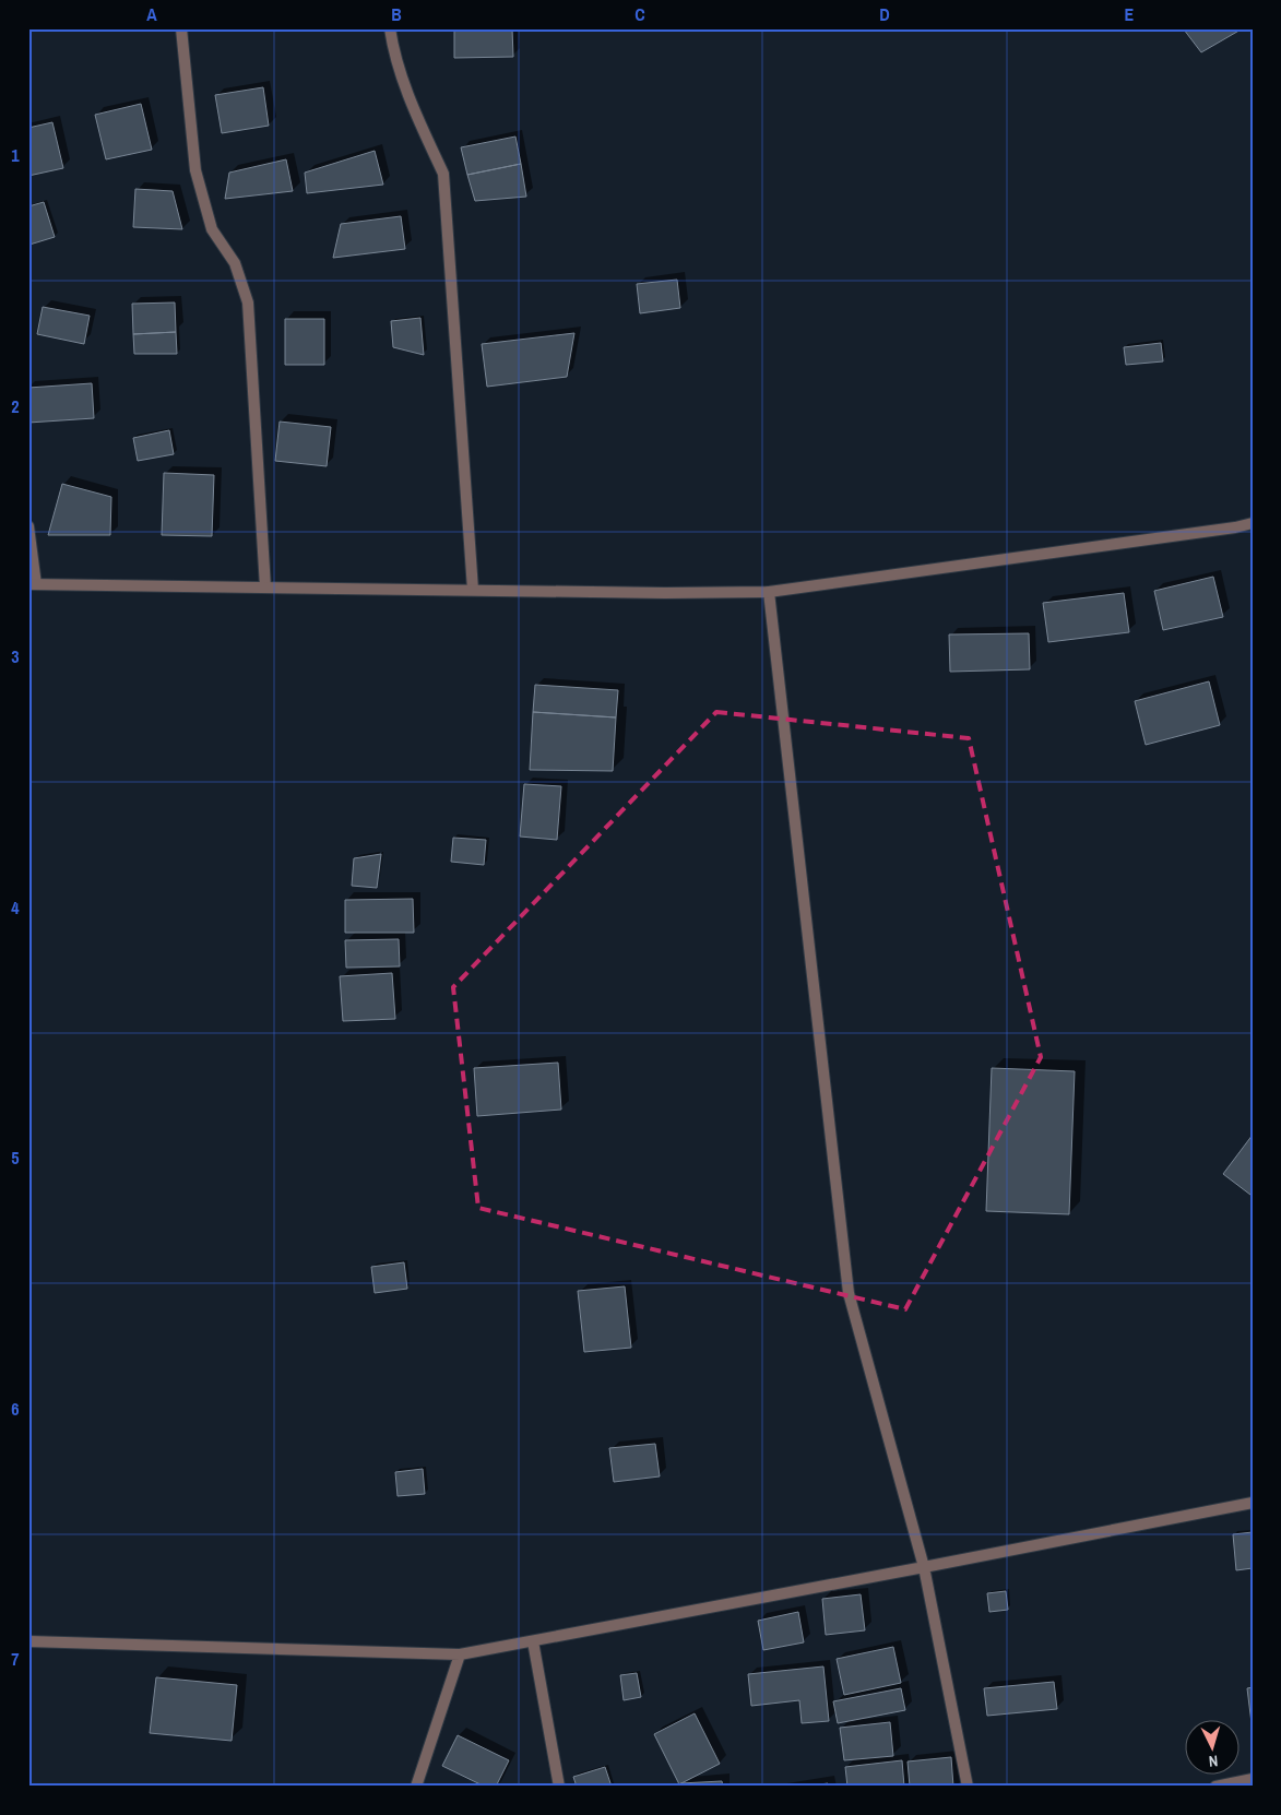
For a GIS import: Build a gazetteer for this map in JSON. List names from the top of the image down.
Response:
{
  "north": "bottom",
  "grid": {
    "columns": [
      "A",
      "B",
      "C",
      "D",
      "E"
    ],
    "rows": [
      "1",
      "2",
      "3",
      "4",
      "5",
      "6",
      "7"
    ]
  }
}
